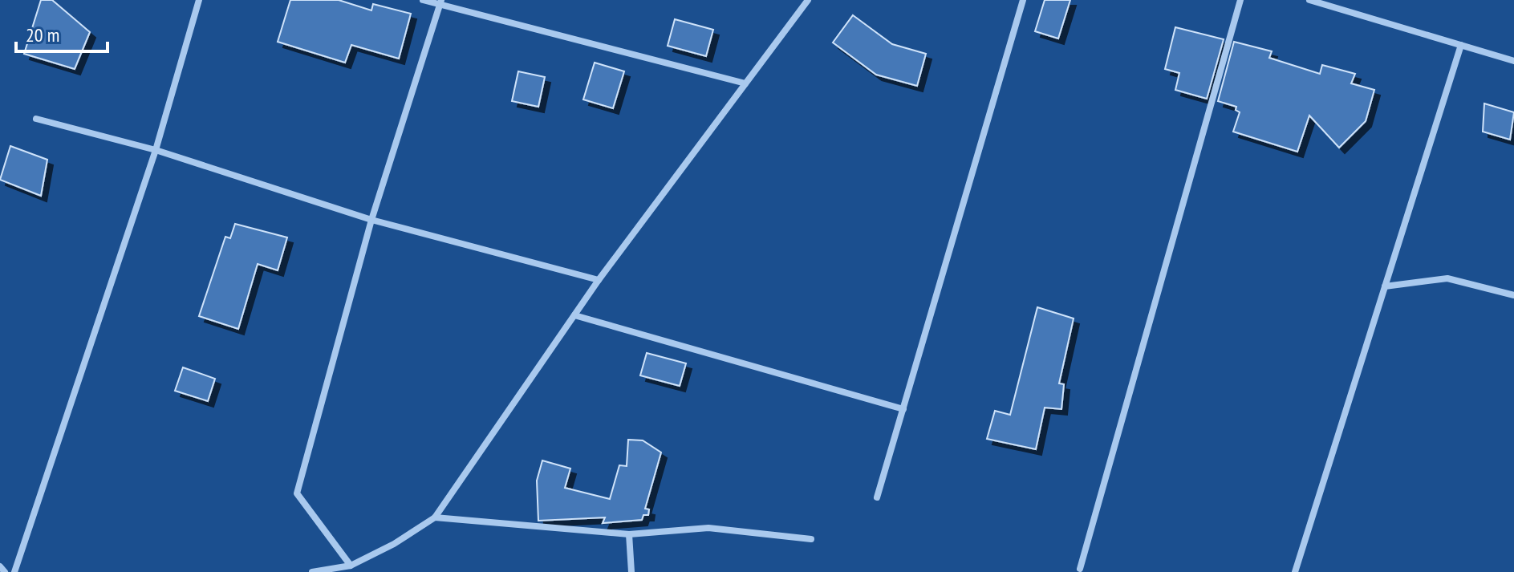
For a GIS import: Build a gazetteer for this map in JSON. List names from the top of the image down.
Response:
{
  "scale_bar": "20 m"
}
